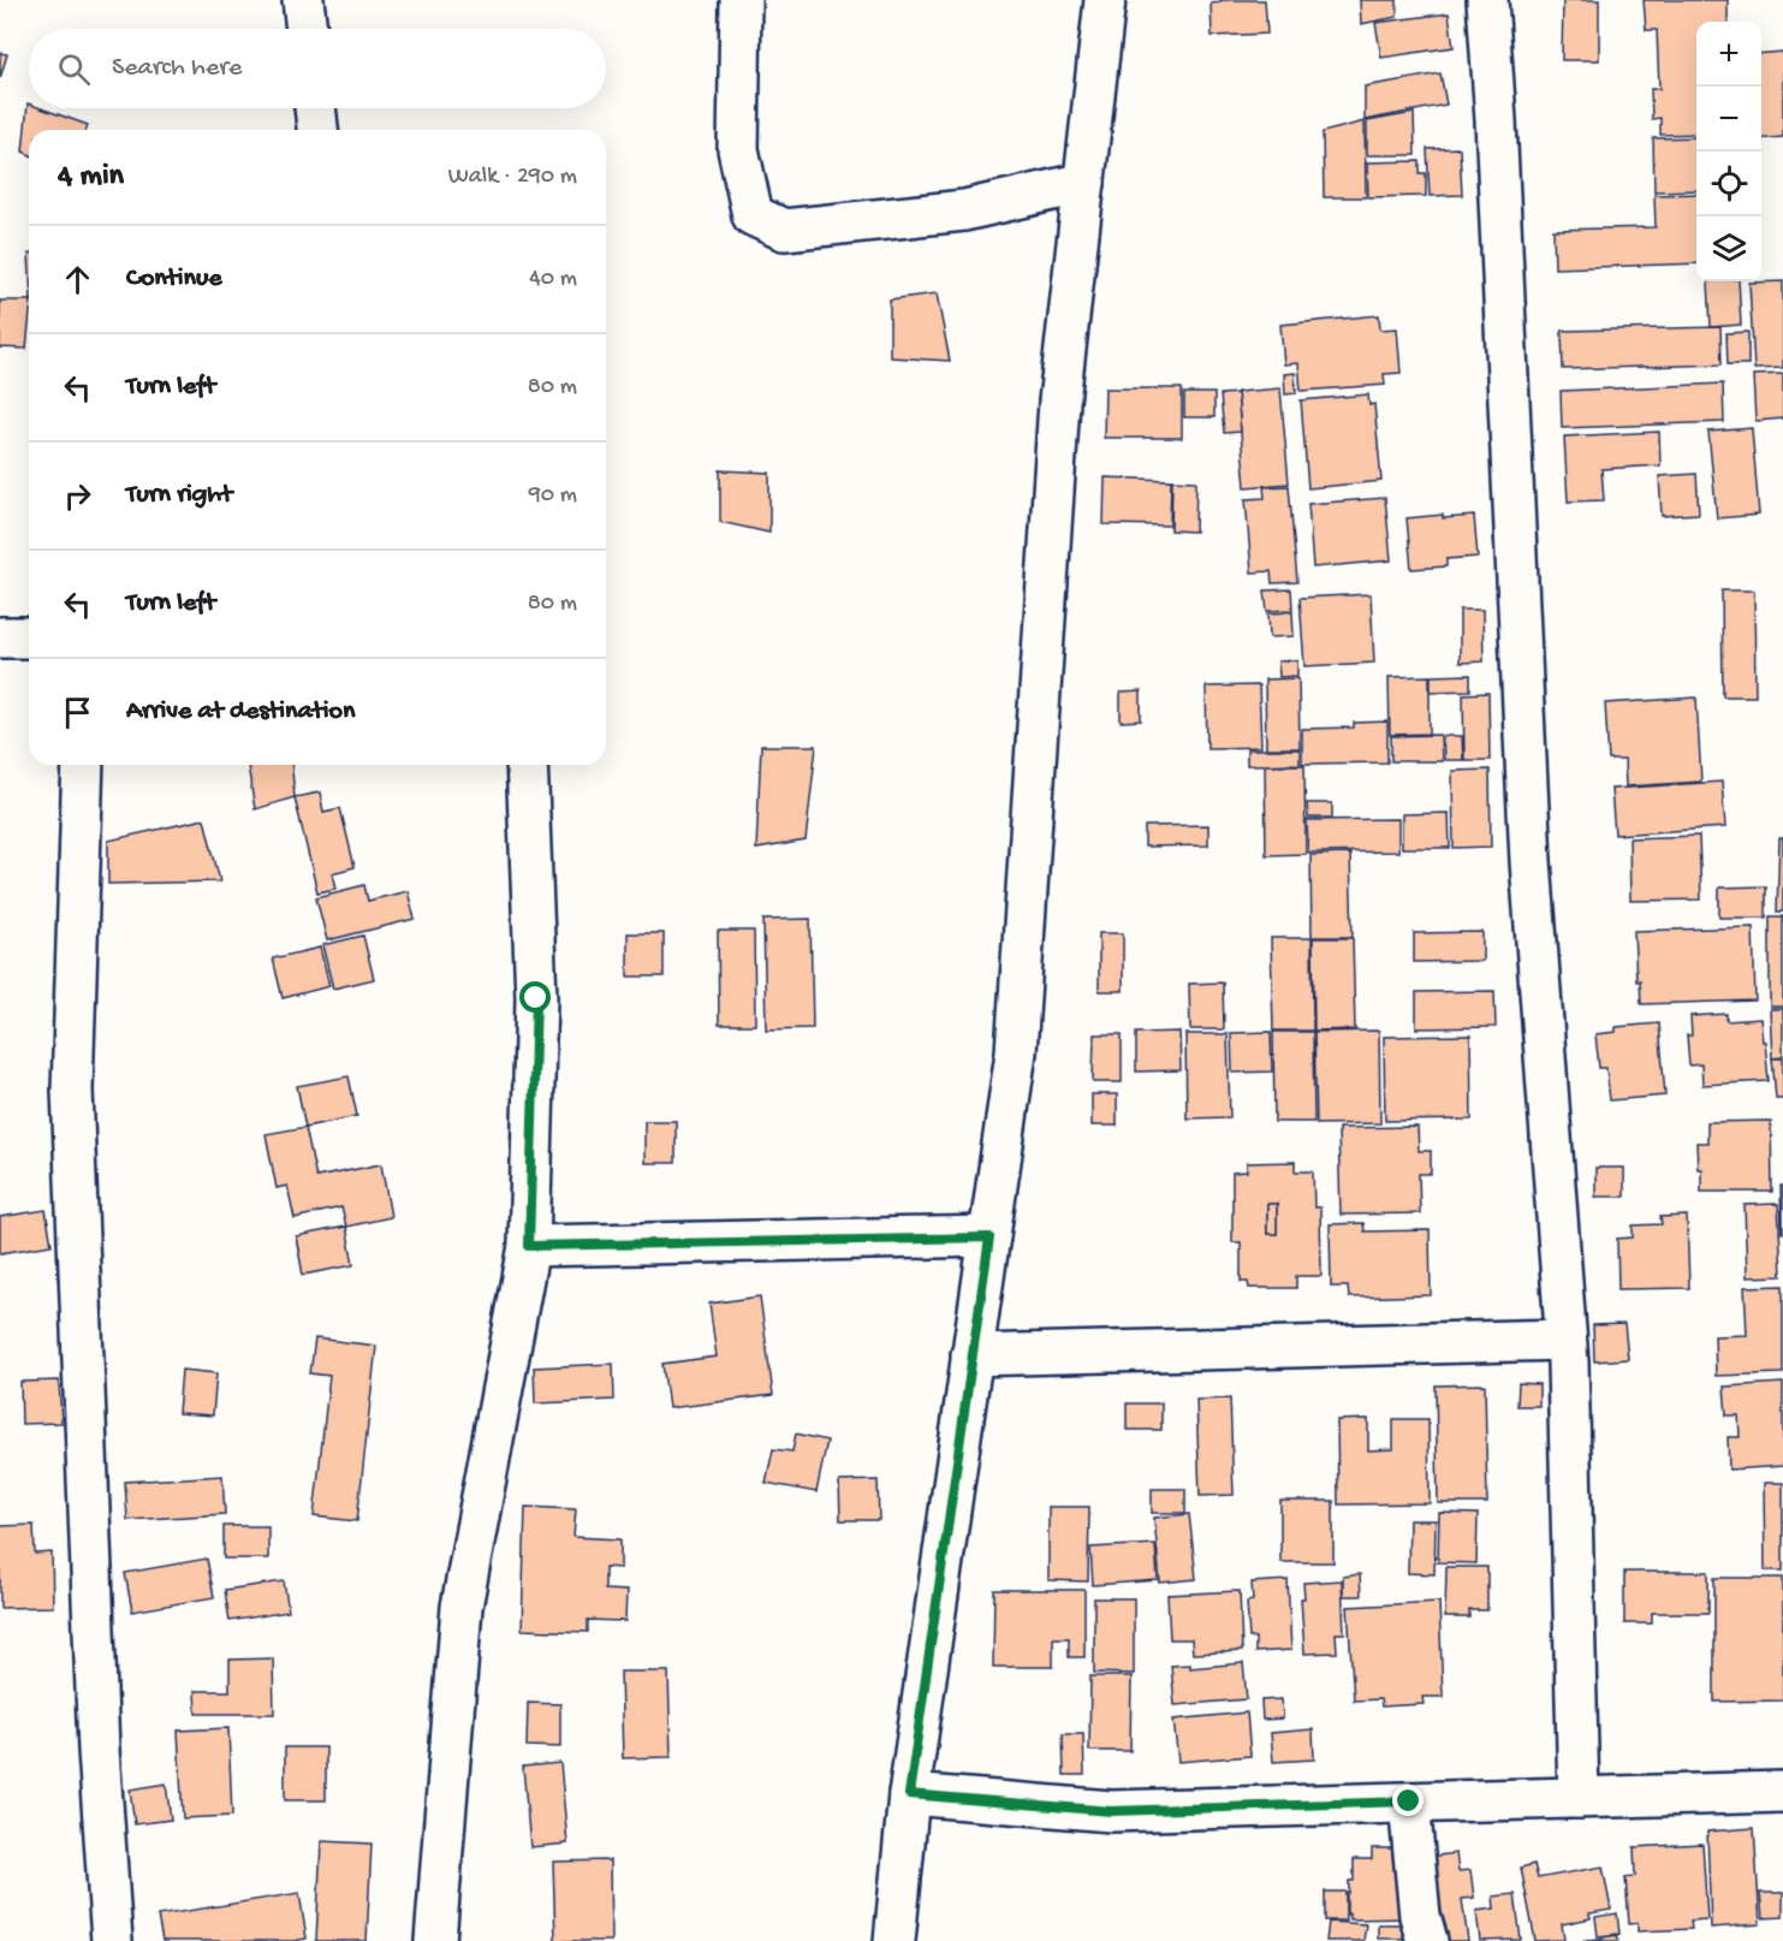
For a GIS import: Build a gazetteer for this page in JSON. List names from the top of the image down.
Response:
{
  "page": {
    "map_buttons": ["+", "−"],
    "search": "Search here",
    "heading": ["4 min", "Walk · 290 m"],
    "list": [
      ["Continue", "40 m"],
      ["Turn left", "80 m"],
      ["Turn right", "90 m"],
      ["Turn left", "80 m"],
      "Arrive at destination"
    ]
  }
}
